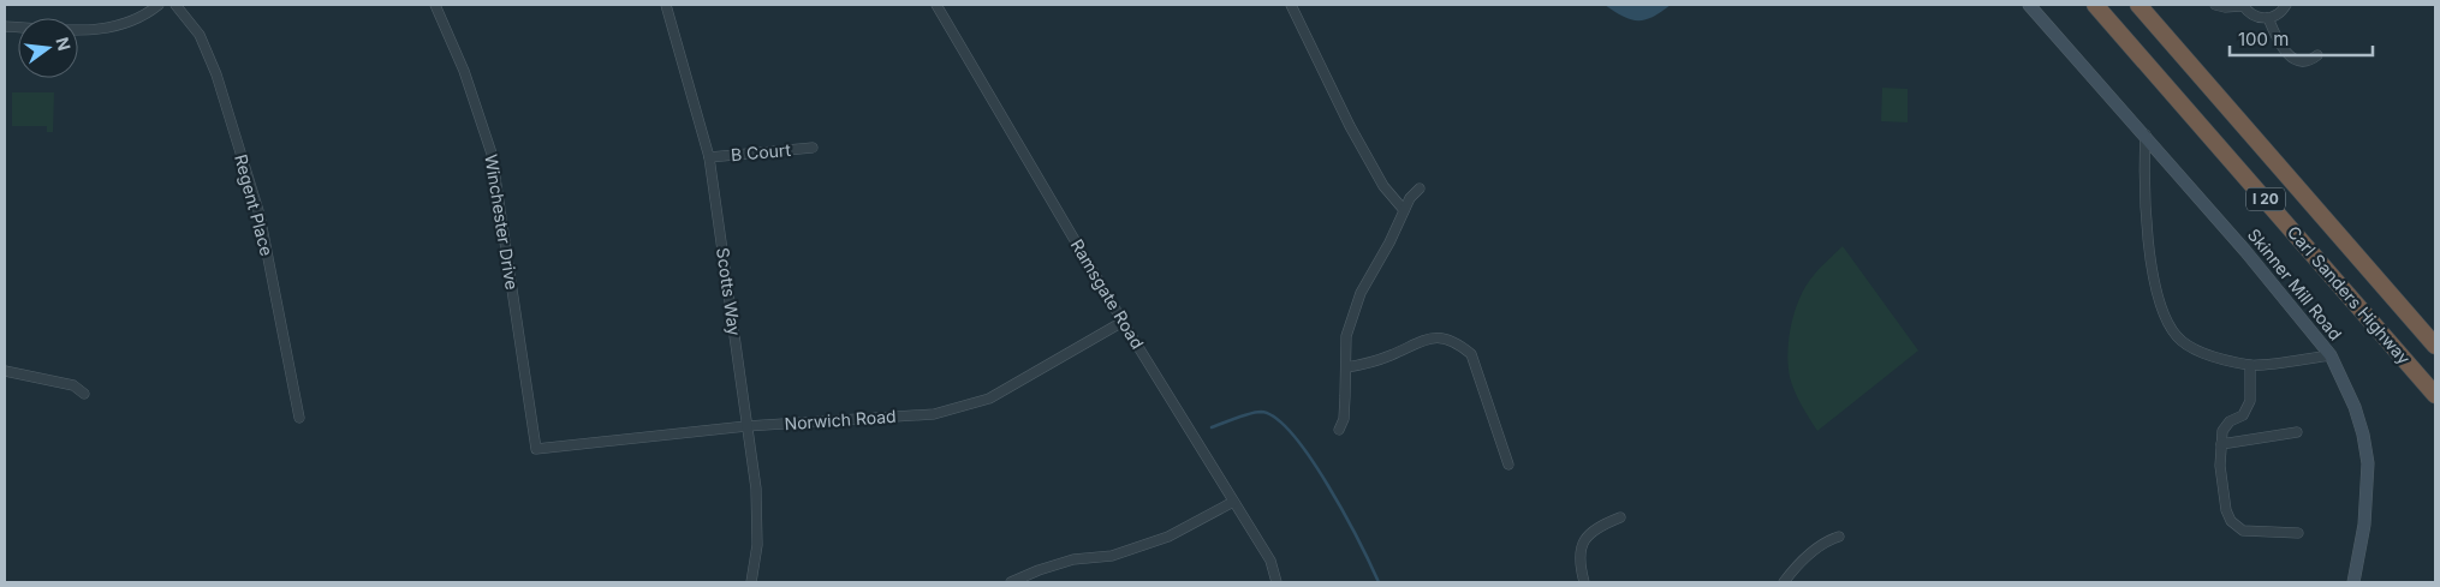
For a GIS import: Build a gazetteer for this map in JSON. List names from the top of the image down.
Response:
{
  "streets": {
    "highway": ["I 20", "Carl Sanders Highway"],
    "street": [
      "B Court",
      "Regent Place",
      "Winchester Drive",
      "Skinner Mill Road",
      "Scotts Way",
      "Ramsgate Road",
      "Norwich Road"
    ]
  },
  "crossings": [
    ["B Court", "Scotts Way"],
    ["Winchester Drive", "Norwich Road"],
    ["Scotts Way", "Norwich Road"],
    ["Ramsgate Road", "Norwich Road"]
  ],
  "scale_bar": "100 m",
  "north": "right"
}
